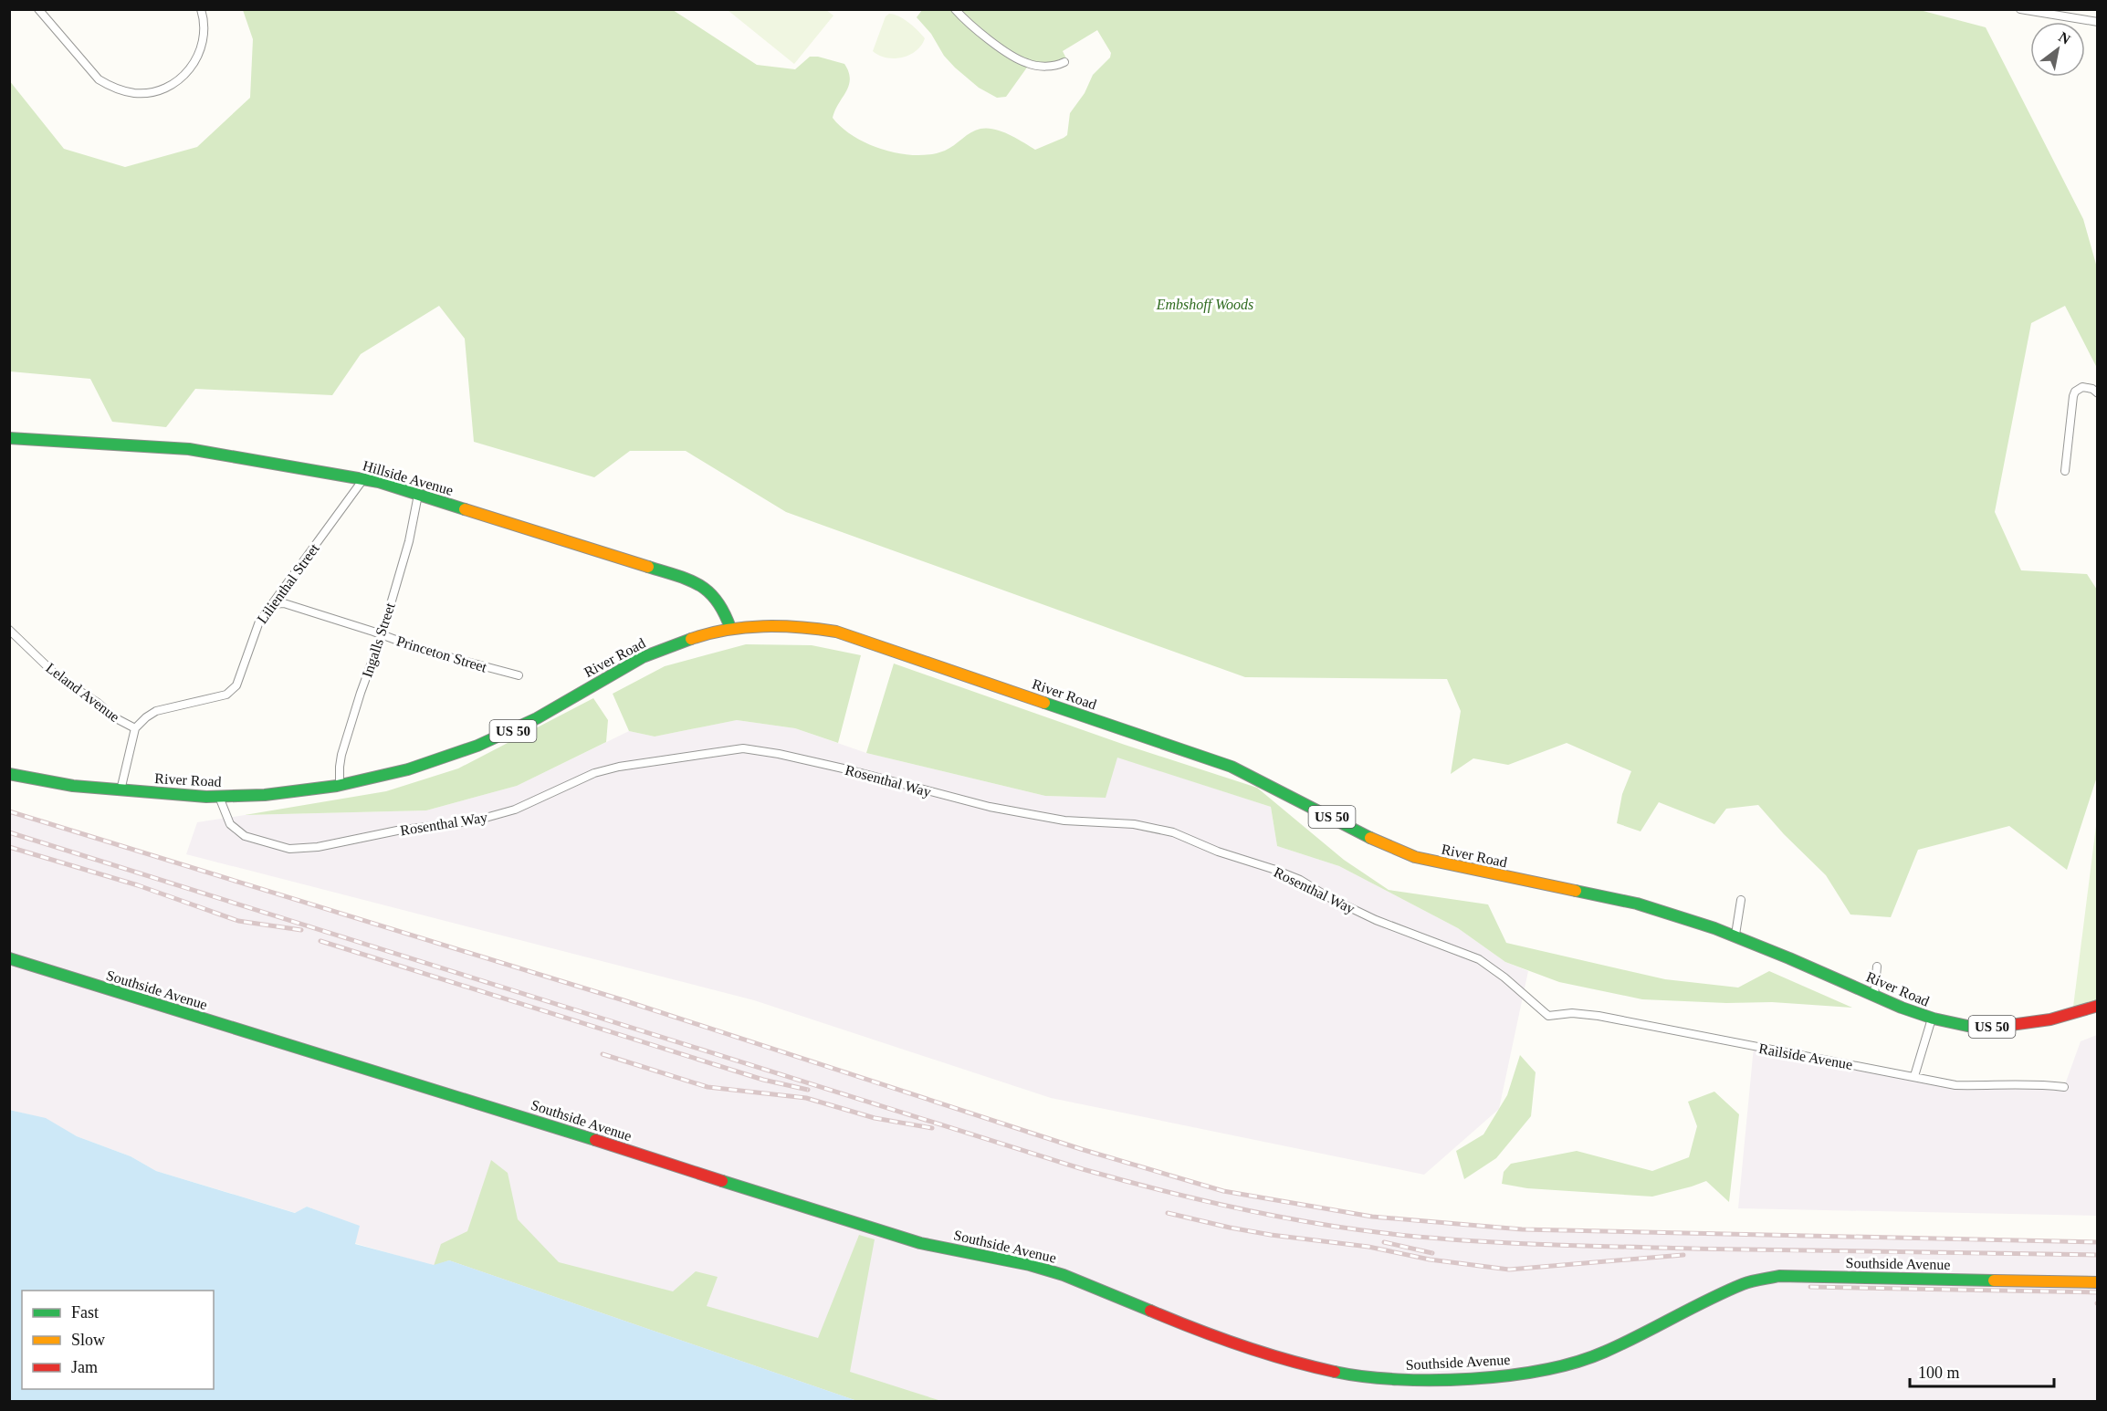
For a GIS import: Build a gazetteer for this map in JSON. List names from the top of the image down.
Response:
{
  "streets": {
    "street": [
      "Hillside Avenue",
      "Lilienthal Street",
      "Ingalls Street",
      "Princeton Street",
      "River Road",
      "Leland Avenue",
      "US 50",
      "Rosenthal Way",
      "Southside Avenue",
      "Railside Avenue"
    ]
  },
  "crossings": [
    ["Hillside Avenue", "Lilienthal Street"],
    ["Hillside Avenue", "Ingalls Street"],
    ["Hillside Avenue", "River Road"],
    ["Lilienthal Street", "Princeton Street"],
    ["Lilienthal Street", "Leland Avenue"],
    ["Ingalls Street", "Princeton Street"],
    ["Ingalls Street", "River Road"],
    ["River Road", "Rosenthal Way"],
    ["Rosenthal Way", "Railside Avenue"]
  ],
  "parks": ["Embshoff Woods"],
  "legend": ["Fast", "Slow", "Jam"],
  "scale_bar": "100 m",
  "north": "top right"
}
